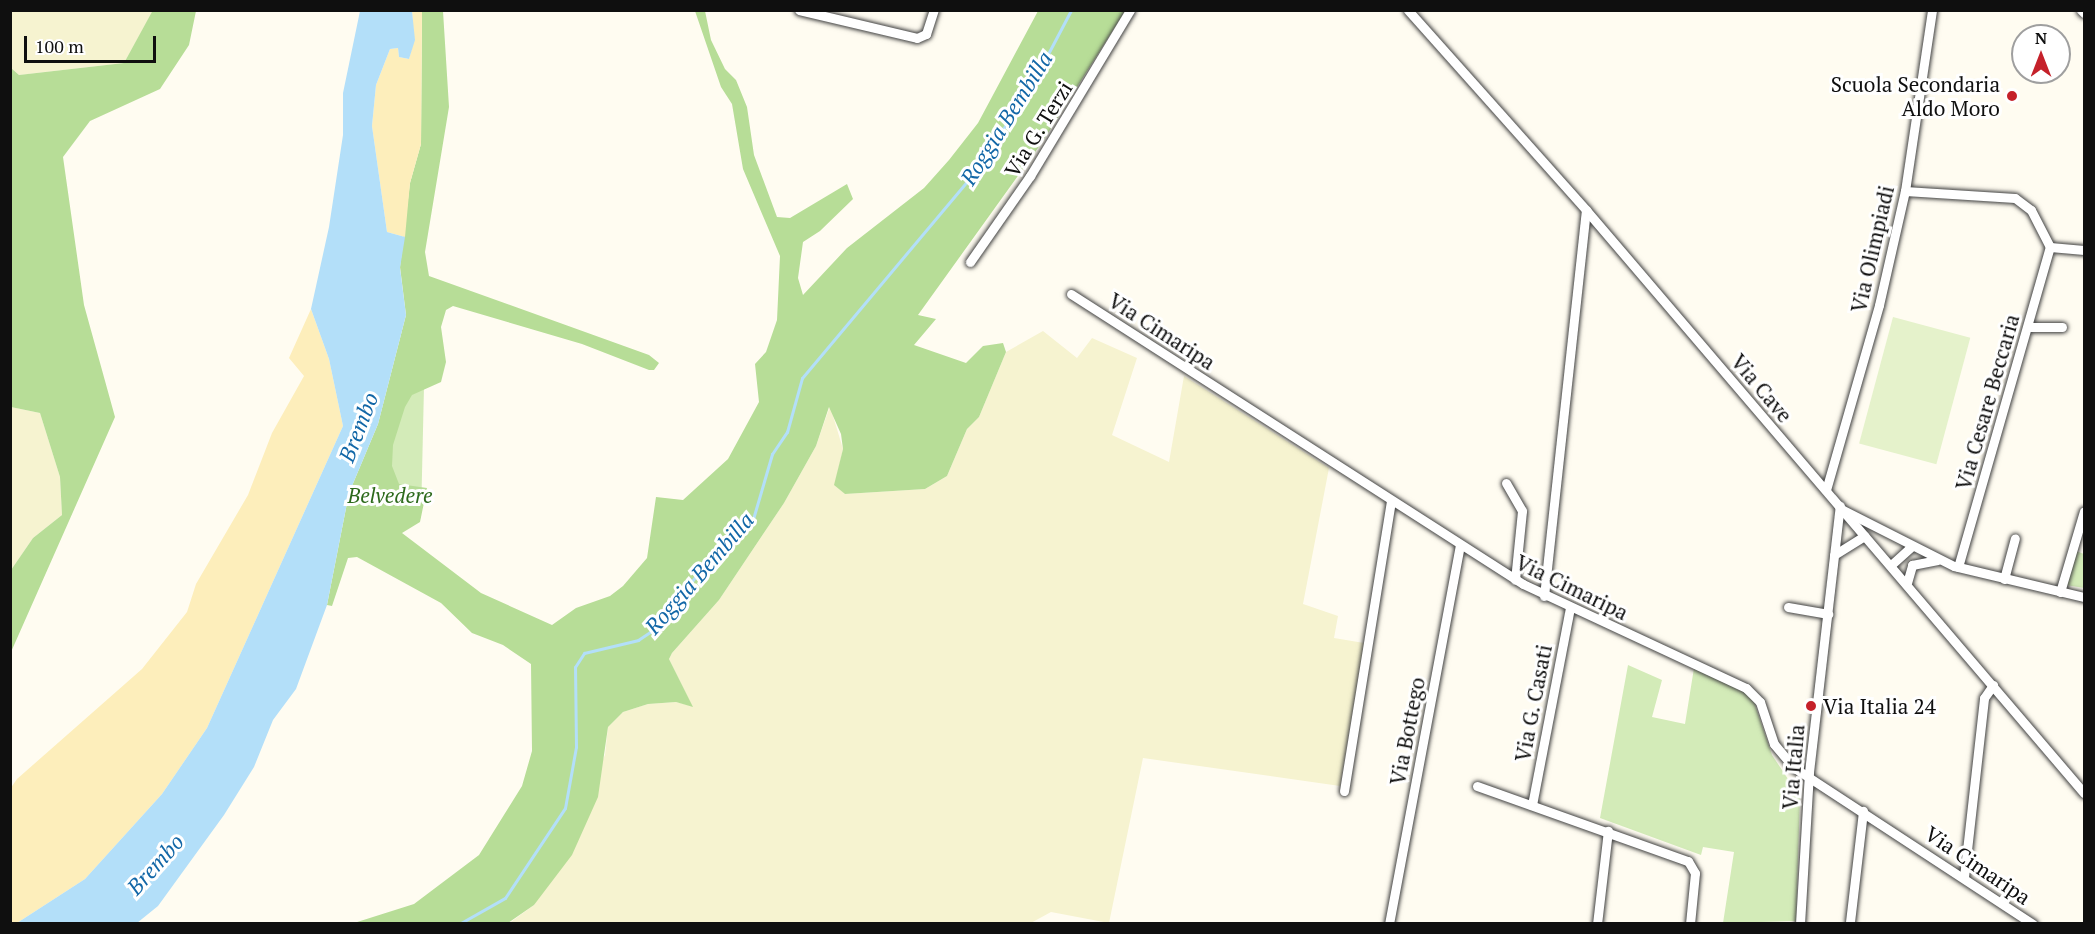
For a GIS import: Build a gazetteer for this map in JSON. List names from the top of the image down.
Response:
{
  "streets": {
    "street": [
      "Via G. Terzi",
      "Via Olimpiadi",
      "Via Cimaripa",
      "Via Cave",
      "Via Cesare Beccaria",
      "Via G. Casati",
      "Via Bottego",
      "Via Italia"
    ]
  },
  "crossings": [
    ["Via Olimpiadi", "Via Cave"],
    ["Via Cimaripa", "Via G. Casati"],
    ["Via Cimaripa", "Via Bottego"],
    ["Via Cimaripa", "Via Italia"],
    ["Via Cave", "Via Italia"]
  ],
  "water": ["Roggia Bembilla", "Brembo"],
  "parks": ["Belvedere"],
  "places": ["Scuola Secondaria Aldo Moro", "Via Italia 24"],
  "scale_bar": "100 m",
  "north": "top"
}
